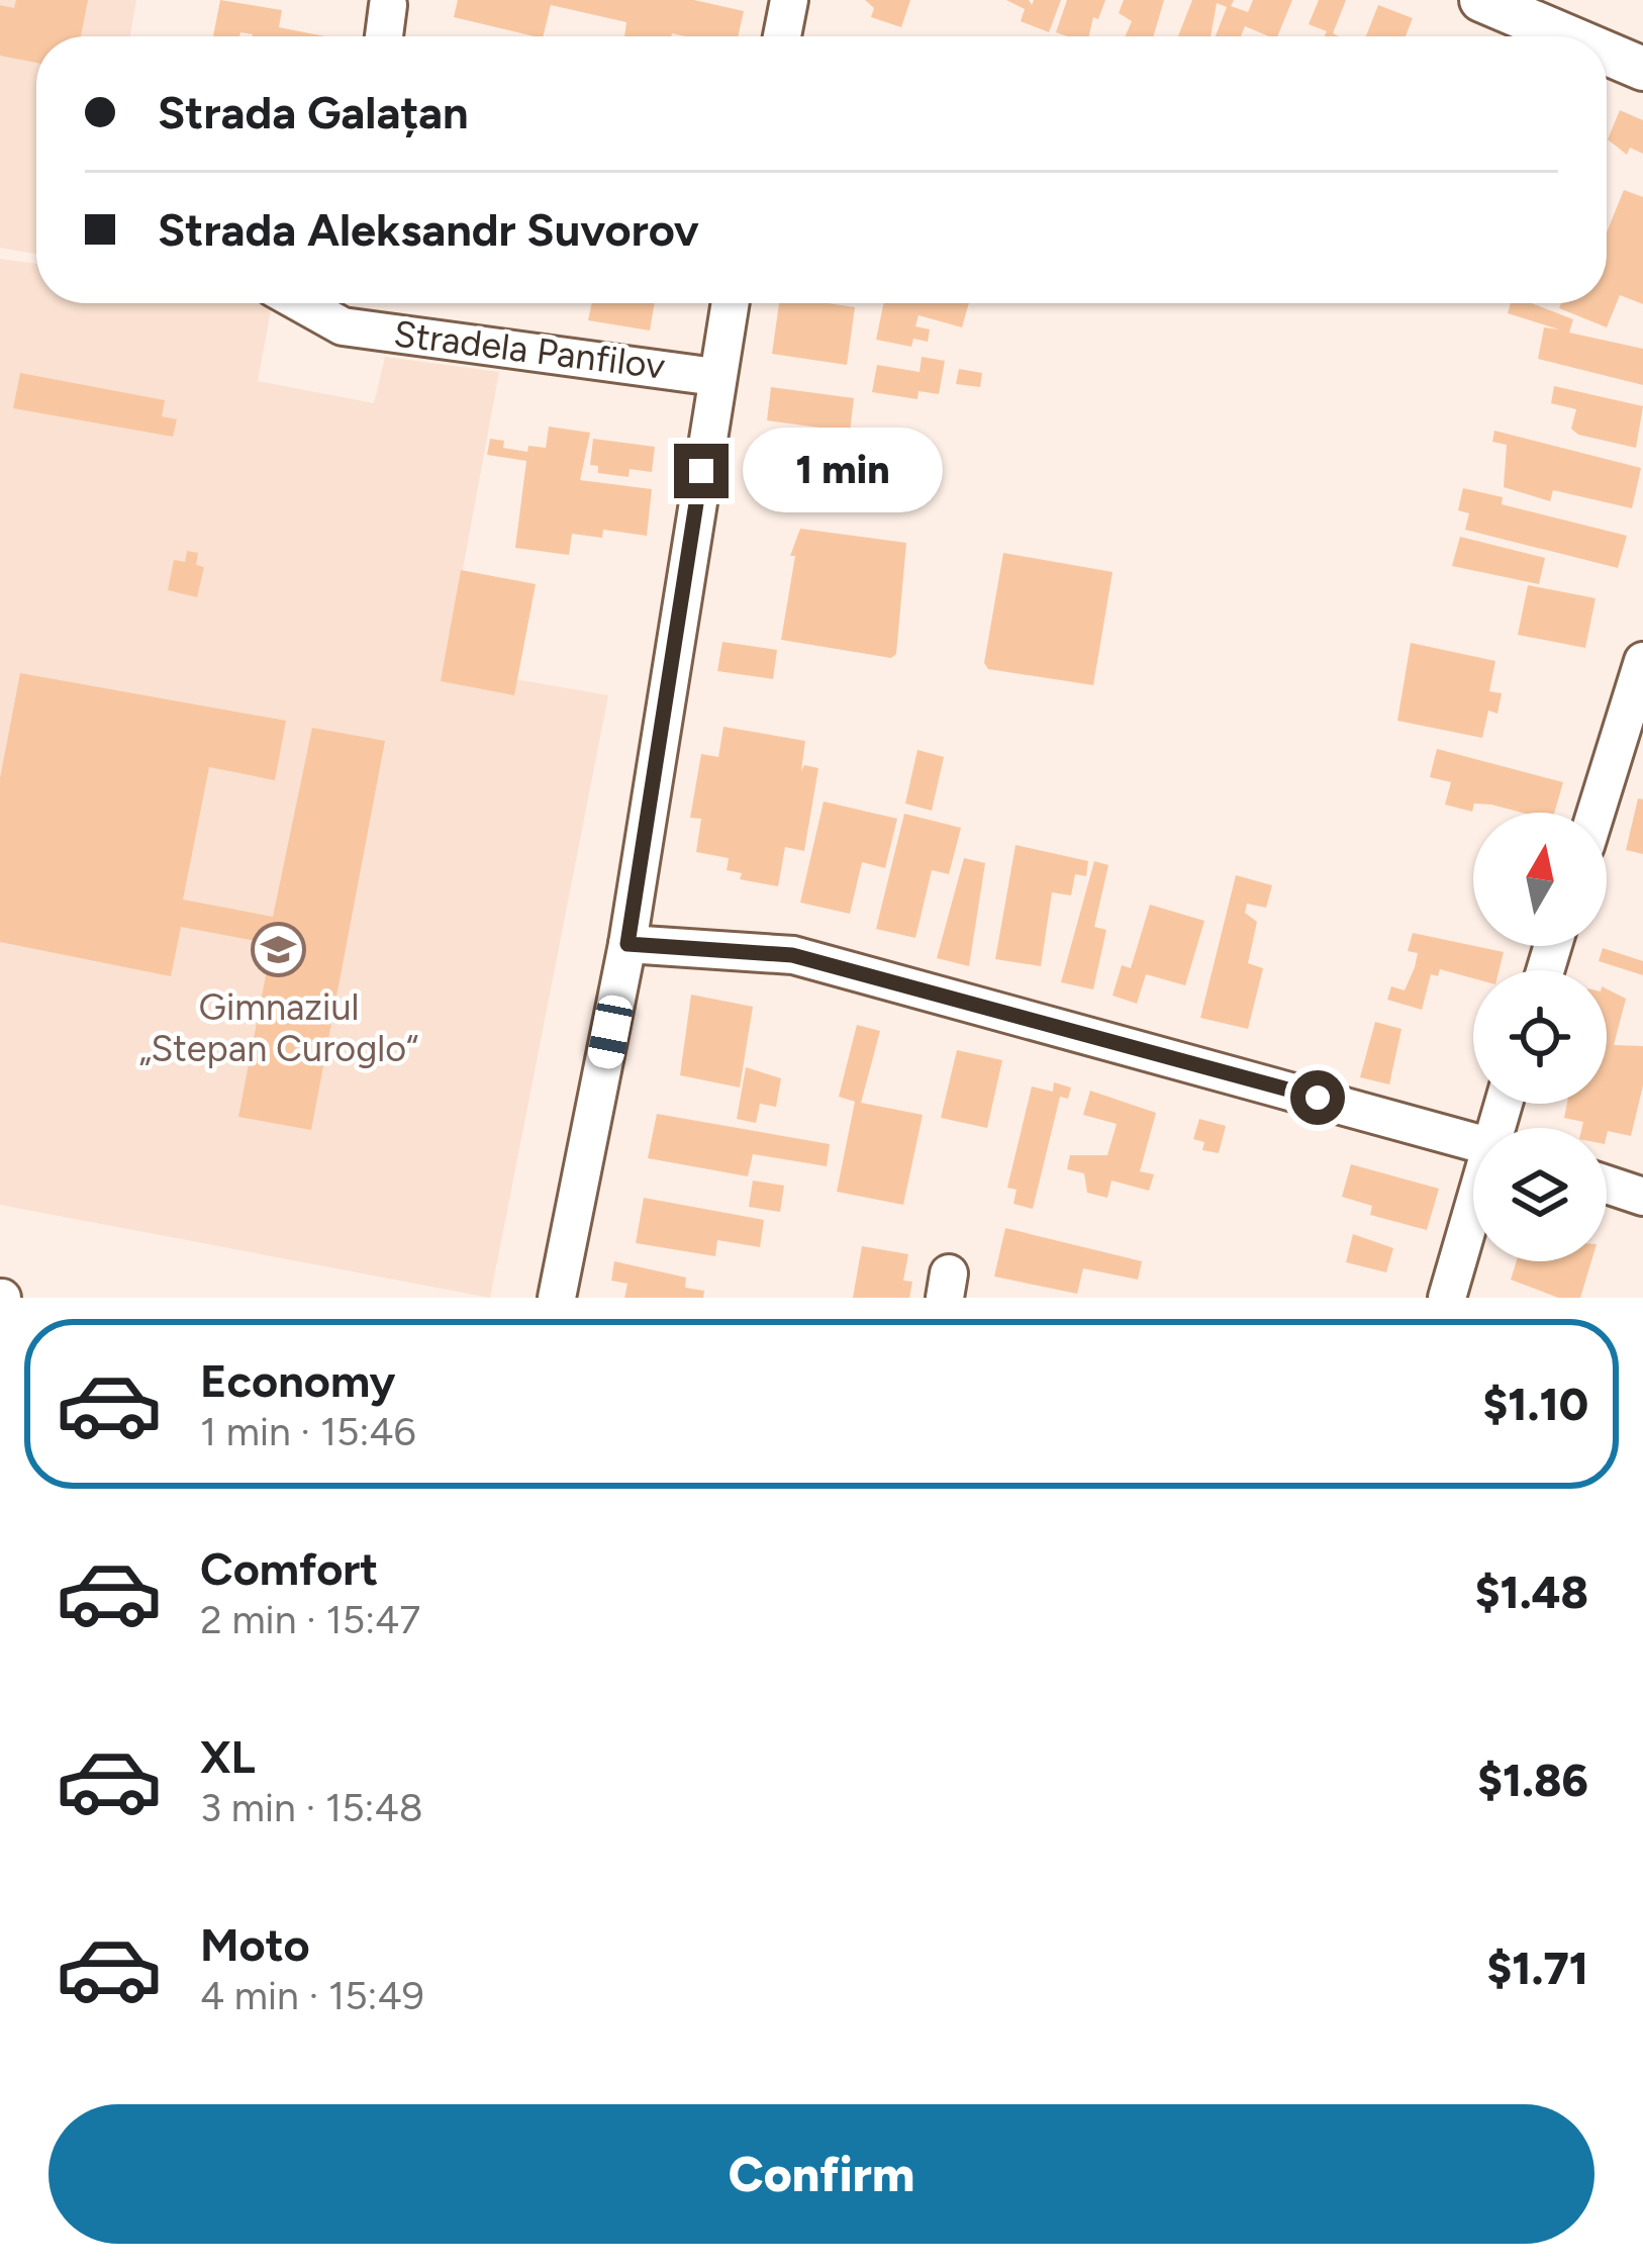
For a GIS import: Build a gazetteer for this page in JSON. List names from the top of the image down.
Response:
{
  "streets": {
    "street": ["Stradela Panfilov"]
  },
  "places": {
    "school or university": ["Gimnaziul „Stepan Curoglo“"]
  },
  "north": "top",
  "page": {
    "banner": ["Strada Galațan", "Strada Aleksandr Suvorov"],
    "bubble": "1 min",
    "list": [
      {
        "name": "Economy",
        "note": "1 min · 15:46",
        "value": "$1.10"
      },
      {
        "name": "Comfort",
        "note": "2 min · 15:47",
        "value": "$1.48"
      },
      {
        "name": "XL",
        "note": "3 min · 15:48",
        "value": "$1.86"
      },
      {
        "name": "Moto",
        "note": "4 min · 15:49",
        "value": "$1.71"
      }
    ],
    "buttons": "Confirm"
  }
}
